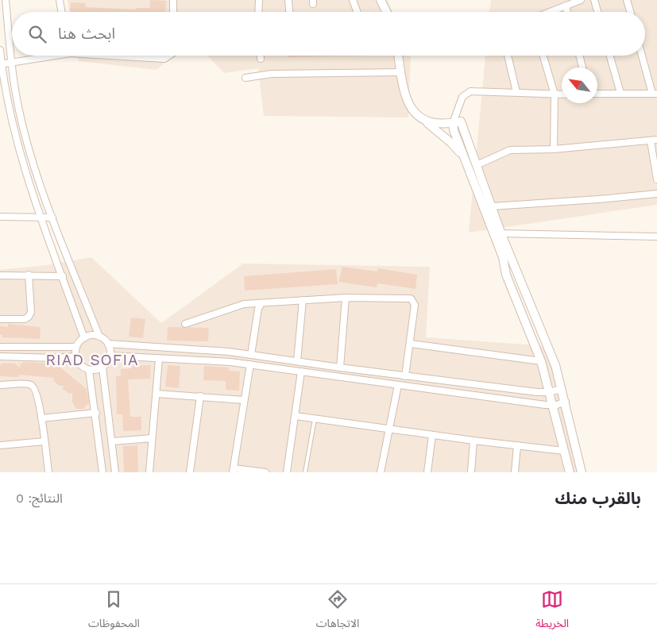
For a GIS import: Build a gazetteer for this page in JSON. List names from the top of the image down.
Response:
{
  "districts": ["RIAD SOFIA"],
  "north": "top left",
  "page": {
    "search": "ابحث هنا",
    "heading": ["بالقرب منك", "النتائج: 0"],
    "nav": ["الخريطة", "الاتجاهات", "المحفوظات"]
  }
}
